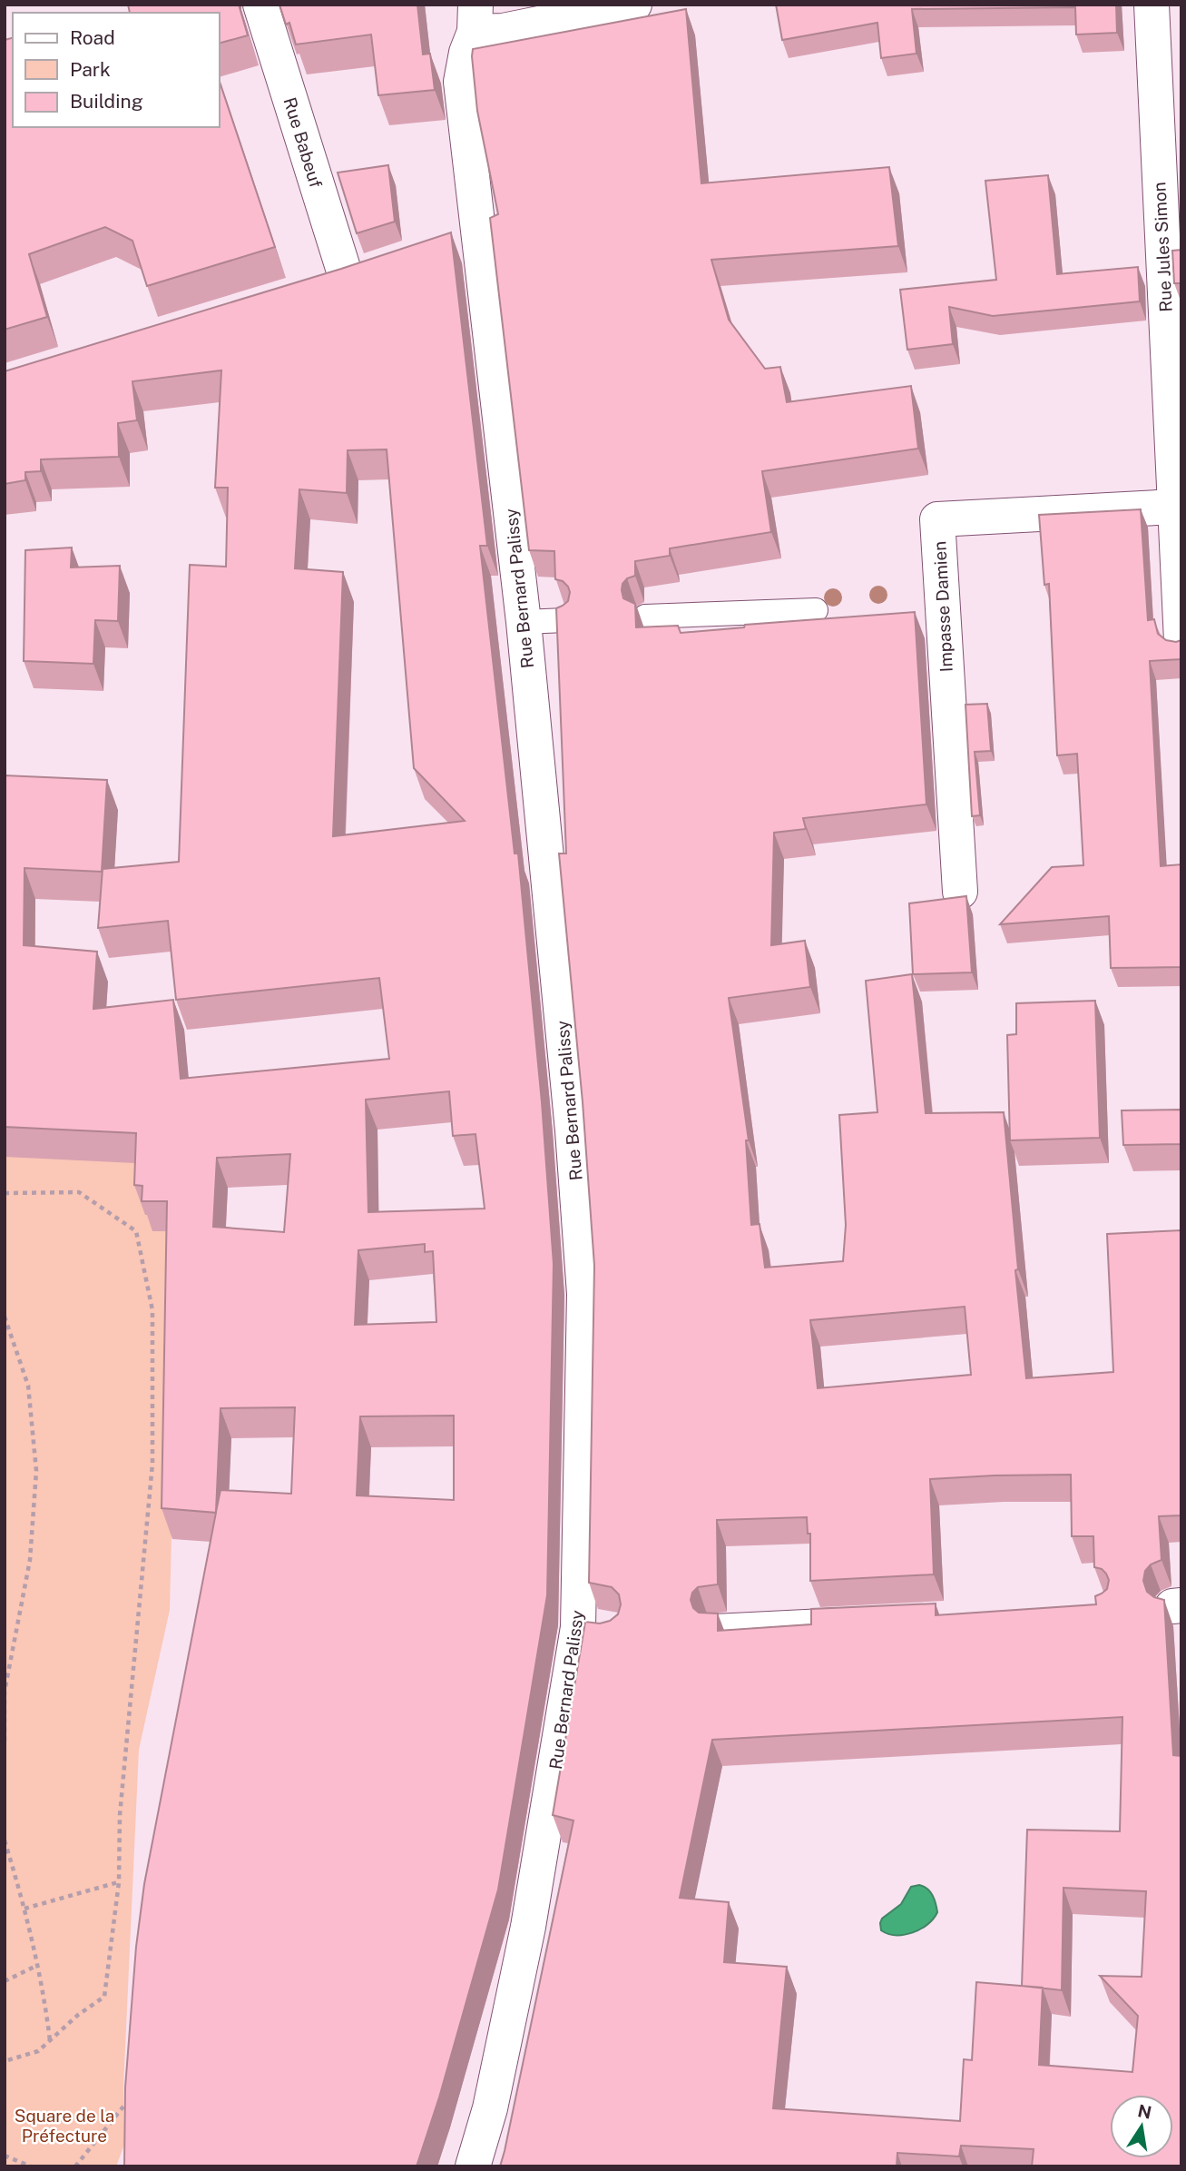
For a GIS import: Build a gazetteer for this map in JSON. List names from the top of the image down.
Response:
{
  "streets": {
    "street": [
      "Rue Babeuf",
      "Rue Jules Simon",
      "Rue Bernard Palissy",
      "Impasse Damien"
    ]
  },
  "crossings": [
    ["Rue Jules Simon", "Impasse Damien"]
  ],
  "parks": ["Square de la Préfecture"],
  "legend": ["Road", "Park", "Building"],
  "north": "top"
}
